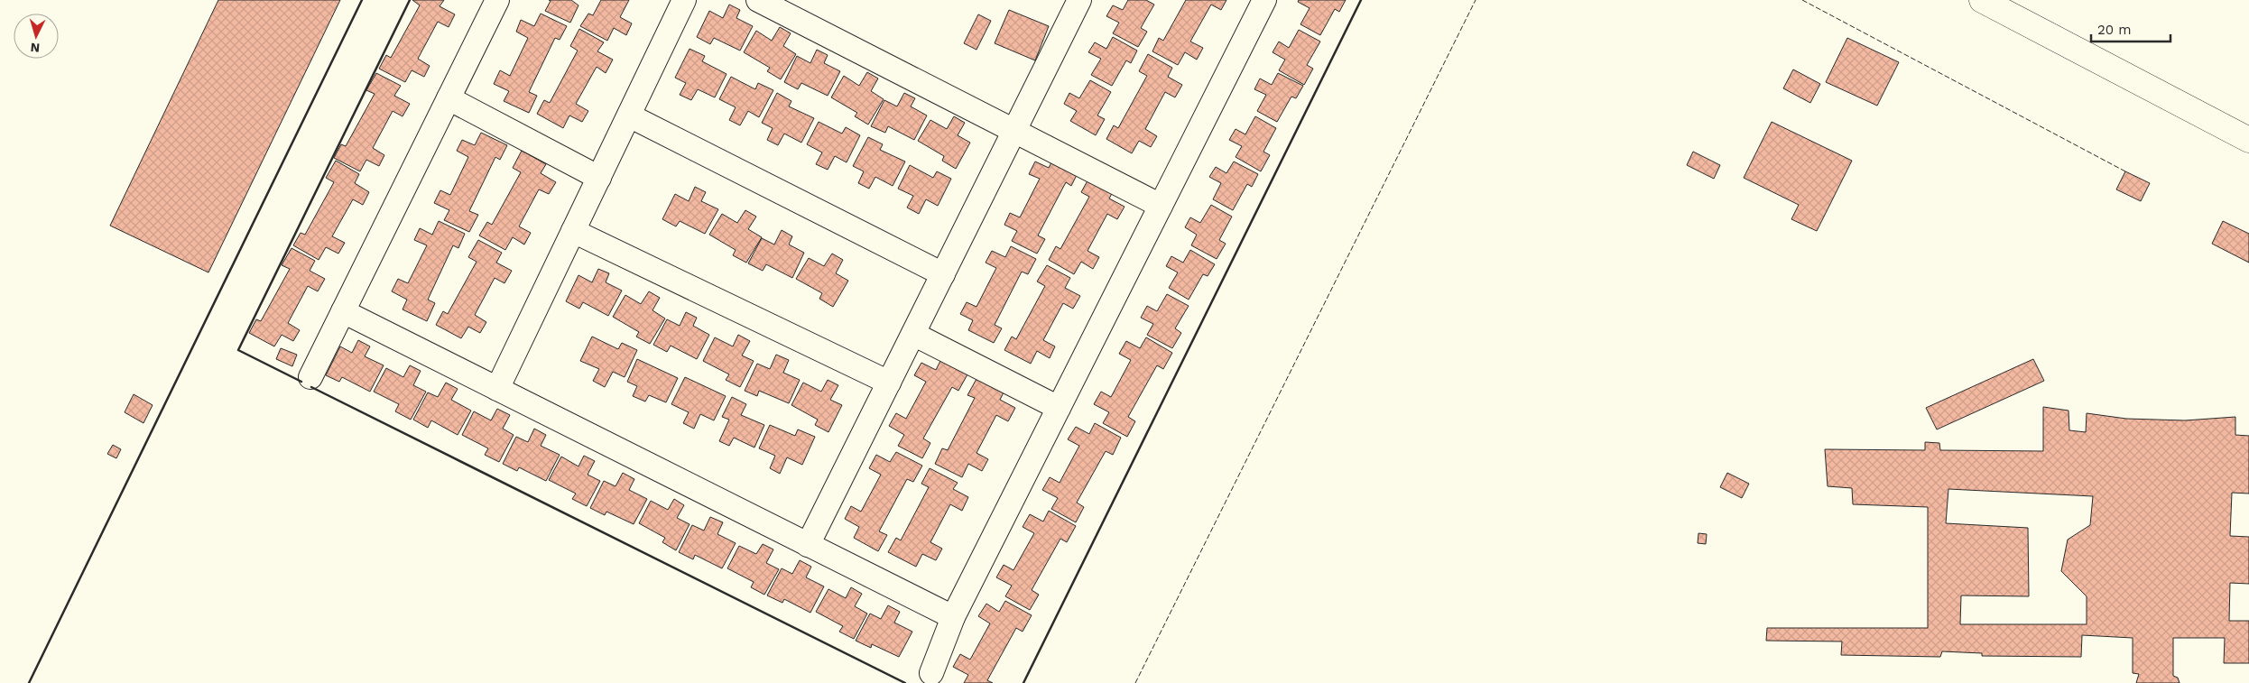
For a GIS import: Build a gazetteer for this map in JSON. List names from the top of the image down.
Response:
{
  "scale_bar": "20 m",
  "north": "bottom"
}
